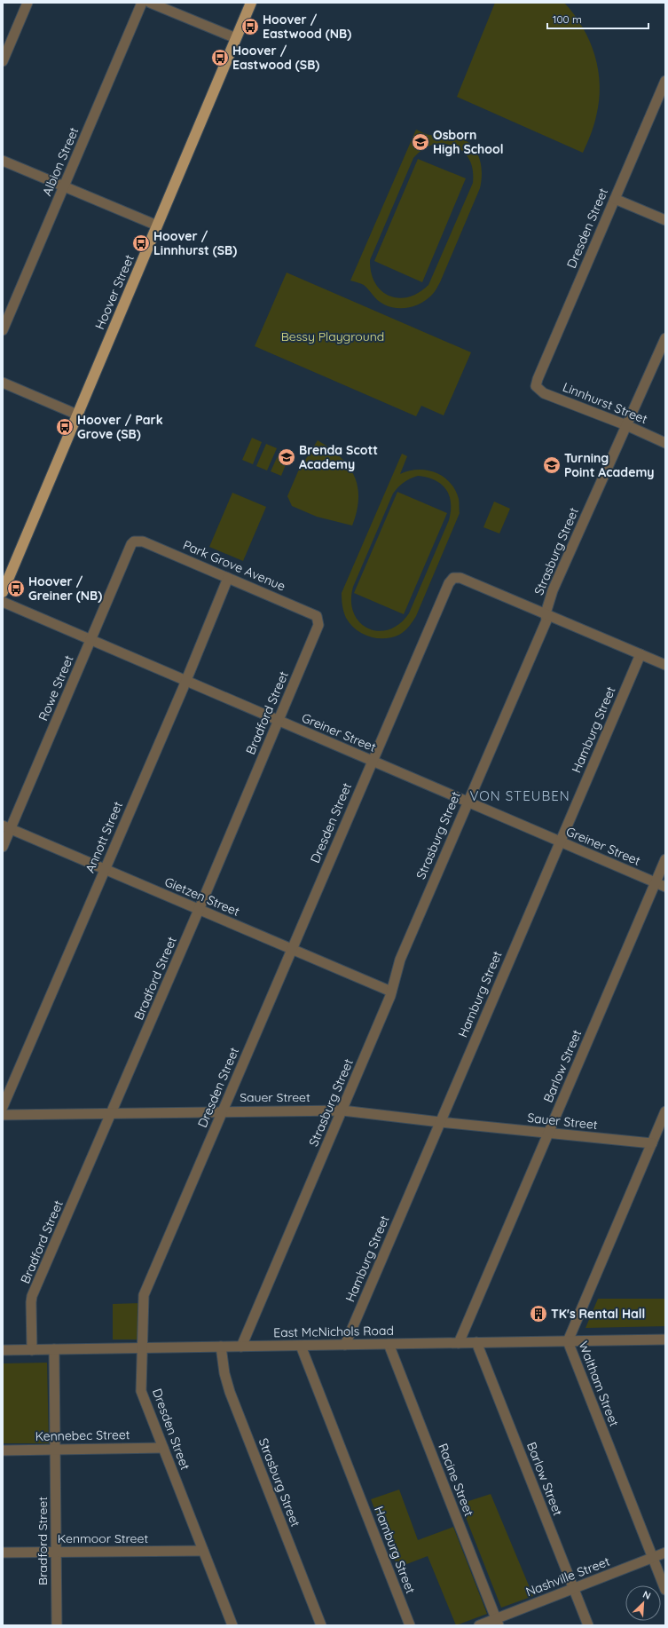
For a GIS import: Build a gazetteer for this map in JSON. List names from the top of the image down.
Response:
{
  "streets": {
    "main road": ["Hoover Street"],
    "street": [
      "Albion Street",
      "Dresden Street",
      "Linnhurst Street",
      "Strasburg Street",
      "Park Grove Avenue",
      "Rowe Street",
      "Bradford Street",
      "Hamburg Street",
      "Greiner Street",
      "Annott Street",
      "Gietzen Street",
      "Barlow Street",
      "Sauer Street",
      "East McNichols Road",
      "Waltham Street",
      "Kennebec Street",
      "Racine Street",
      "Kenmoor Street",
      "Nashville Street"
    ]
  },
  "crossings": [
    ["Dresden Street", "Linnhurst Street"],
    ["Dresden Street", "Strasburg Street"],
    ["Dresden Street", "Greiner Street"],
    ["Dresden Street", "Gietzen Street"],
    ["Dresden Street", "Sauer Street"],
    ["Dresden Street", "East McNichols Road"],
    ["Dresden Street", "Kennebec Street"],
    ["Dresden Street", "Kenmoor Street"],
    ["Linnhurst Street", "Strasburg Street"],
    ["Strasburg Street", "Greiner Street"],
    ["Strasburg Street", "Gietzen Street"],
    ["Strasburg Street", "Sauer Street"],
    ["Strasburg Street", "East McNichols Road"],
    ["Park Grove Avenue", "Rowe Street"],
    ["Park Grove Avenue", "Bradford Street"],
    ["Park Grove Avenue", "Annott Street"],
    ["Rowe Street", "Greiner Street"],
    ["Rowe Street", "Gietzen Street"],
    ["Bradford Street", "Greiner Street"],
    ["Bradford Street", "Gietzen Street"],
    ["Bradford Street", "Sauer Street"],
    ["Bradford Street", "East McNichols Road"],
    ["Bradford Street", "Kennebec Street"],
    ["Bradford Street", "Kenmoor Street"],
    ["Hamburg Street", "Greiner Street"],
    ["Hamburg Street", "Sauer Street"],
    ["Hamburg Street", "East McNichols Road"],
    ["Greiner Street", "Annott Street"],
    ["Greiner Street", "Barlow Street"],
    ["Annott Street", "Gietzen Street"],
    ["Barlow Street", "Sauer Street"],
    ["Barlow Street", "East McNichols Road"],
    ["Barlow Street", "Nashville Street"],
    ["Sauer Street", "Waltham Street"],
    ["East McNichols Road", "Waltham Street"],
    ["East McNichols Road", "Racine Street"],
    ["Waltham Street", "Nashville Street"],
    ["Racine Street", "Nashville Street"]
  ],
  "districts": ["VON STEUBEN"],
  "parks": ["Bessy Playground"],
  "places": {
    "bus stop": [
      "Hoover / Eastwood (NB)",
      "Hoover / Eastwood (SB)",
      "Hoover / Linnhurst (SB)",
      "Hoover / Park Grove (SB)",
      "Hoover / Greiner (NB)"
    ],
    "school or university": ["Osborn High School", "Brenda Scott Academy", "Turning Point Academy"],
    "building": ["TK's Rental Hall"]
  },
  "scale_bar": "100 m",
  "north": "top right"
}
